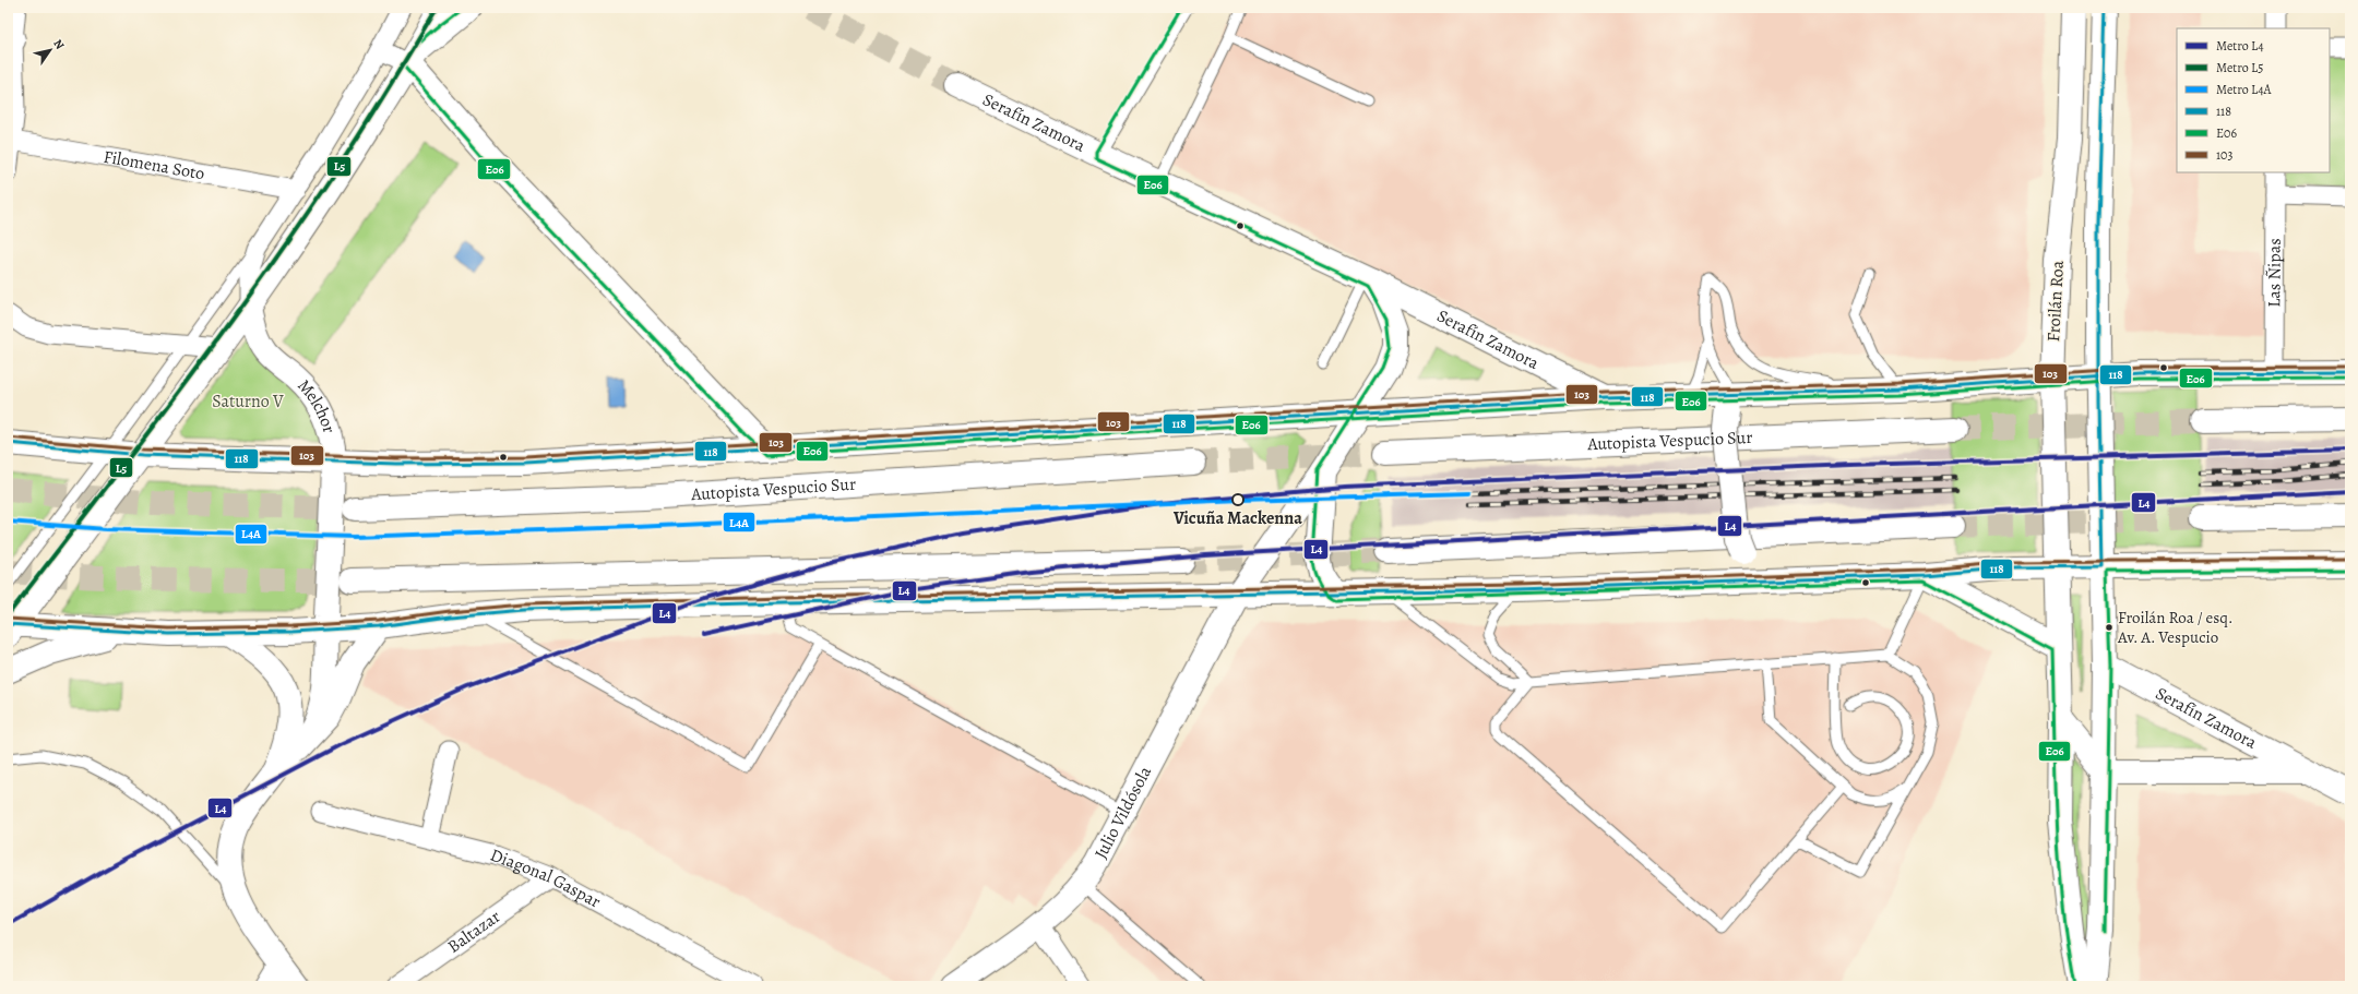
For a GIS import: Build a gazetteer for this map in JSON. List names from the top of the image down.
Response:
{
  "streets": {
    "main road": [
      "Serafín Zamora",
      "Froilán Roa",
      "Melchor",
      "Autopista Vespucio Sur",
      "Julio Vildósola"
    ],
    "street": [
      "Filomena Soto",
      "Las Ñipas",
      "Diagonal Gaspar",
      "Baltazar"
    ]
  },
  "crossings": [
    ["Diagonal Gaspar", "Baltazar"]
  ],
  "parks": ["Saturno V"],
  "places": ["Vicuña Mackenna", "Froilán Roa / esq. Av. A. Vespucio"],
  "lines": [
    "metro line L5",
    "transit line 118",
    "transit line E06",
    "transit line 103",
    "metro line L4",
    "metro line L4A"
  ],
  "legend": [
    "Metro L4",
    "Metro L5",
    "Metro L4A",
    "118",
    "E06",
    "103"
  ],
  "north": "top right"
}
